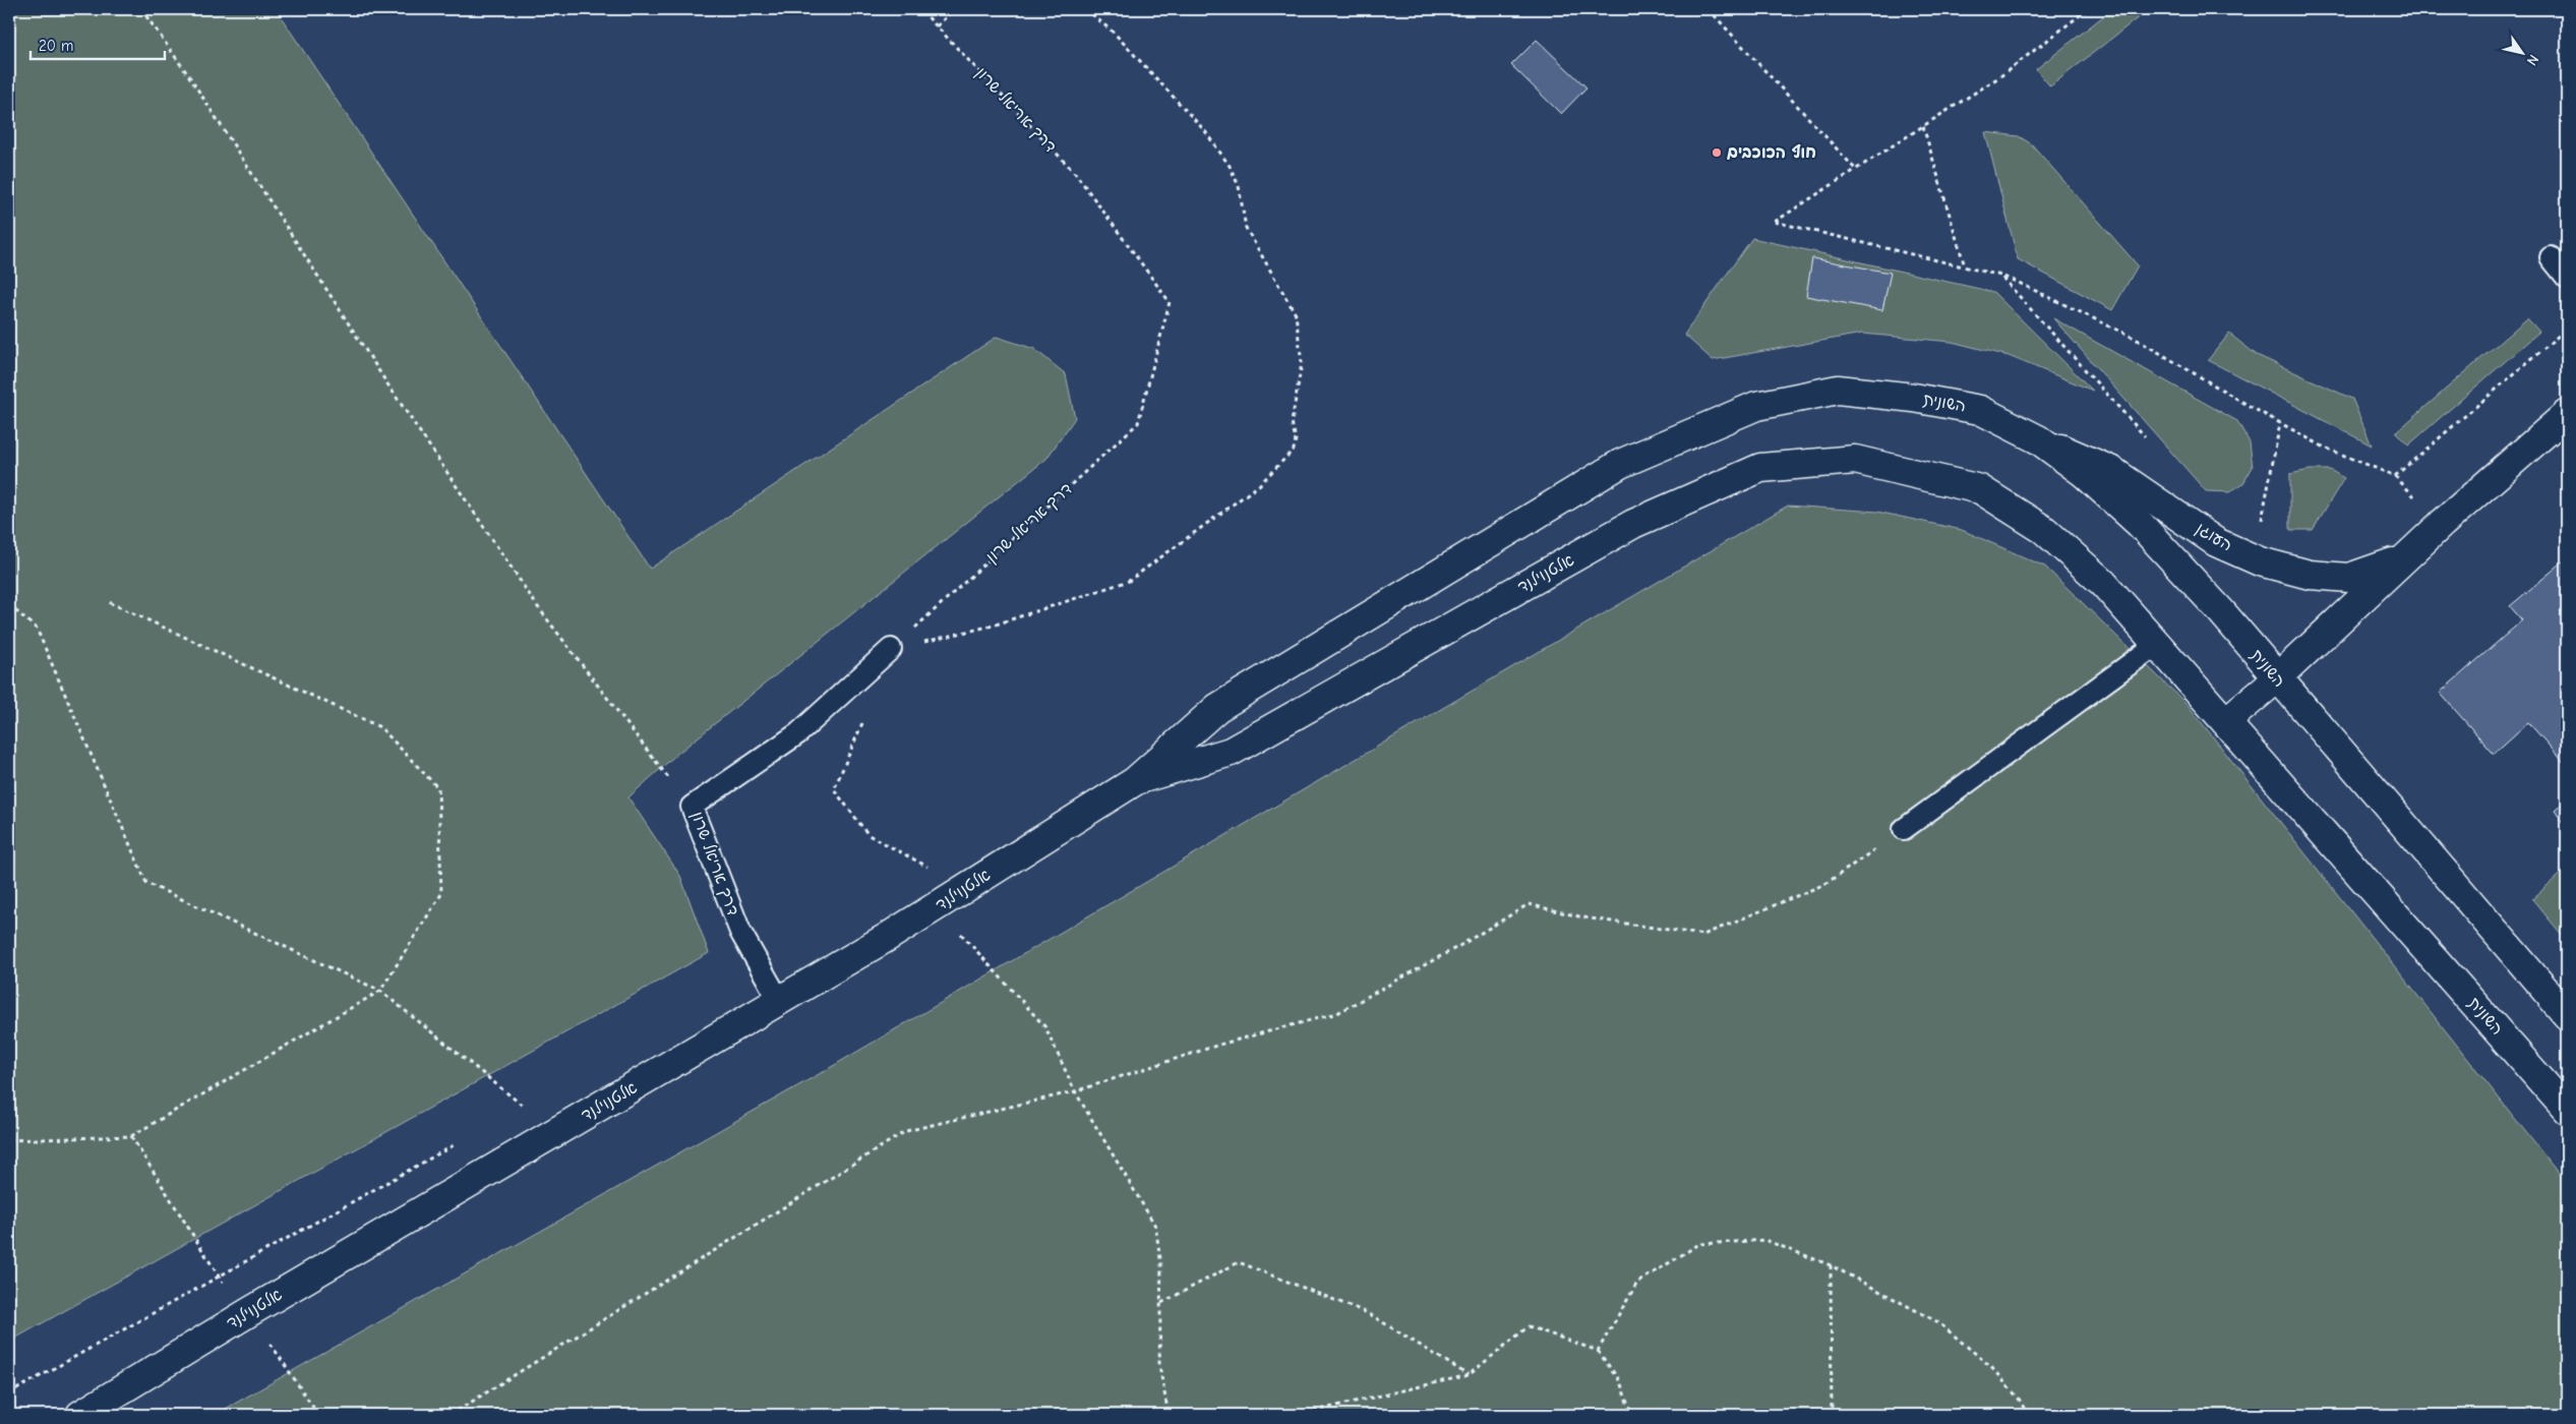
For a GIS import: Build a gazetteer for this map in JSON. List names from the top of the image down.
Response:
{
  "streets": {
    "street": ["השונית", "העוגן", "אלטנוילנד"],
    "lane": ["דרך אריאל שרון"]
  },
  "crossings": [
    ["דרך אריאל שרון", "אלטנוילנד"],
    ["השונית", "העוגן"],
    ["השונית", "אלטנוילנד"]
  ],
  "places": ["חוף הכוכבים"],
  "scale_bar": "20 m",
  "north": "bottom right"
}
